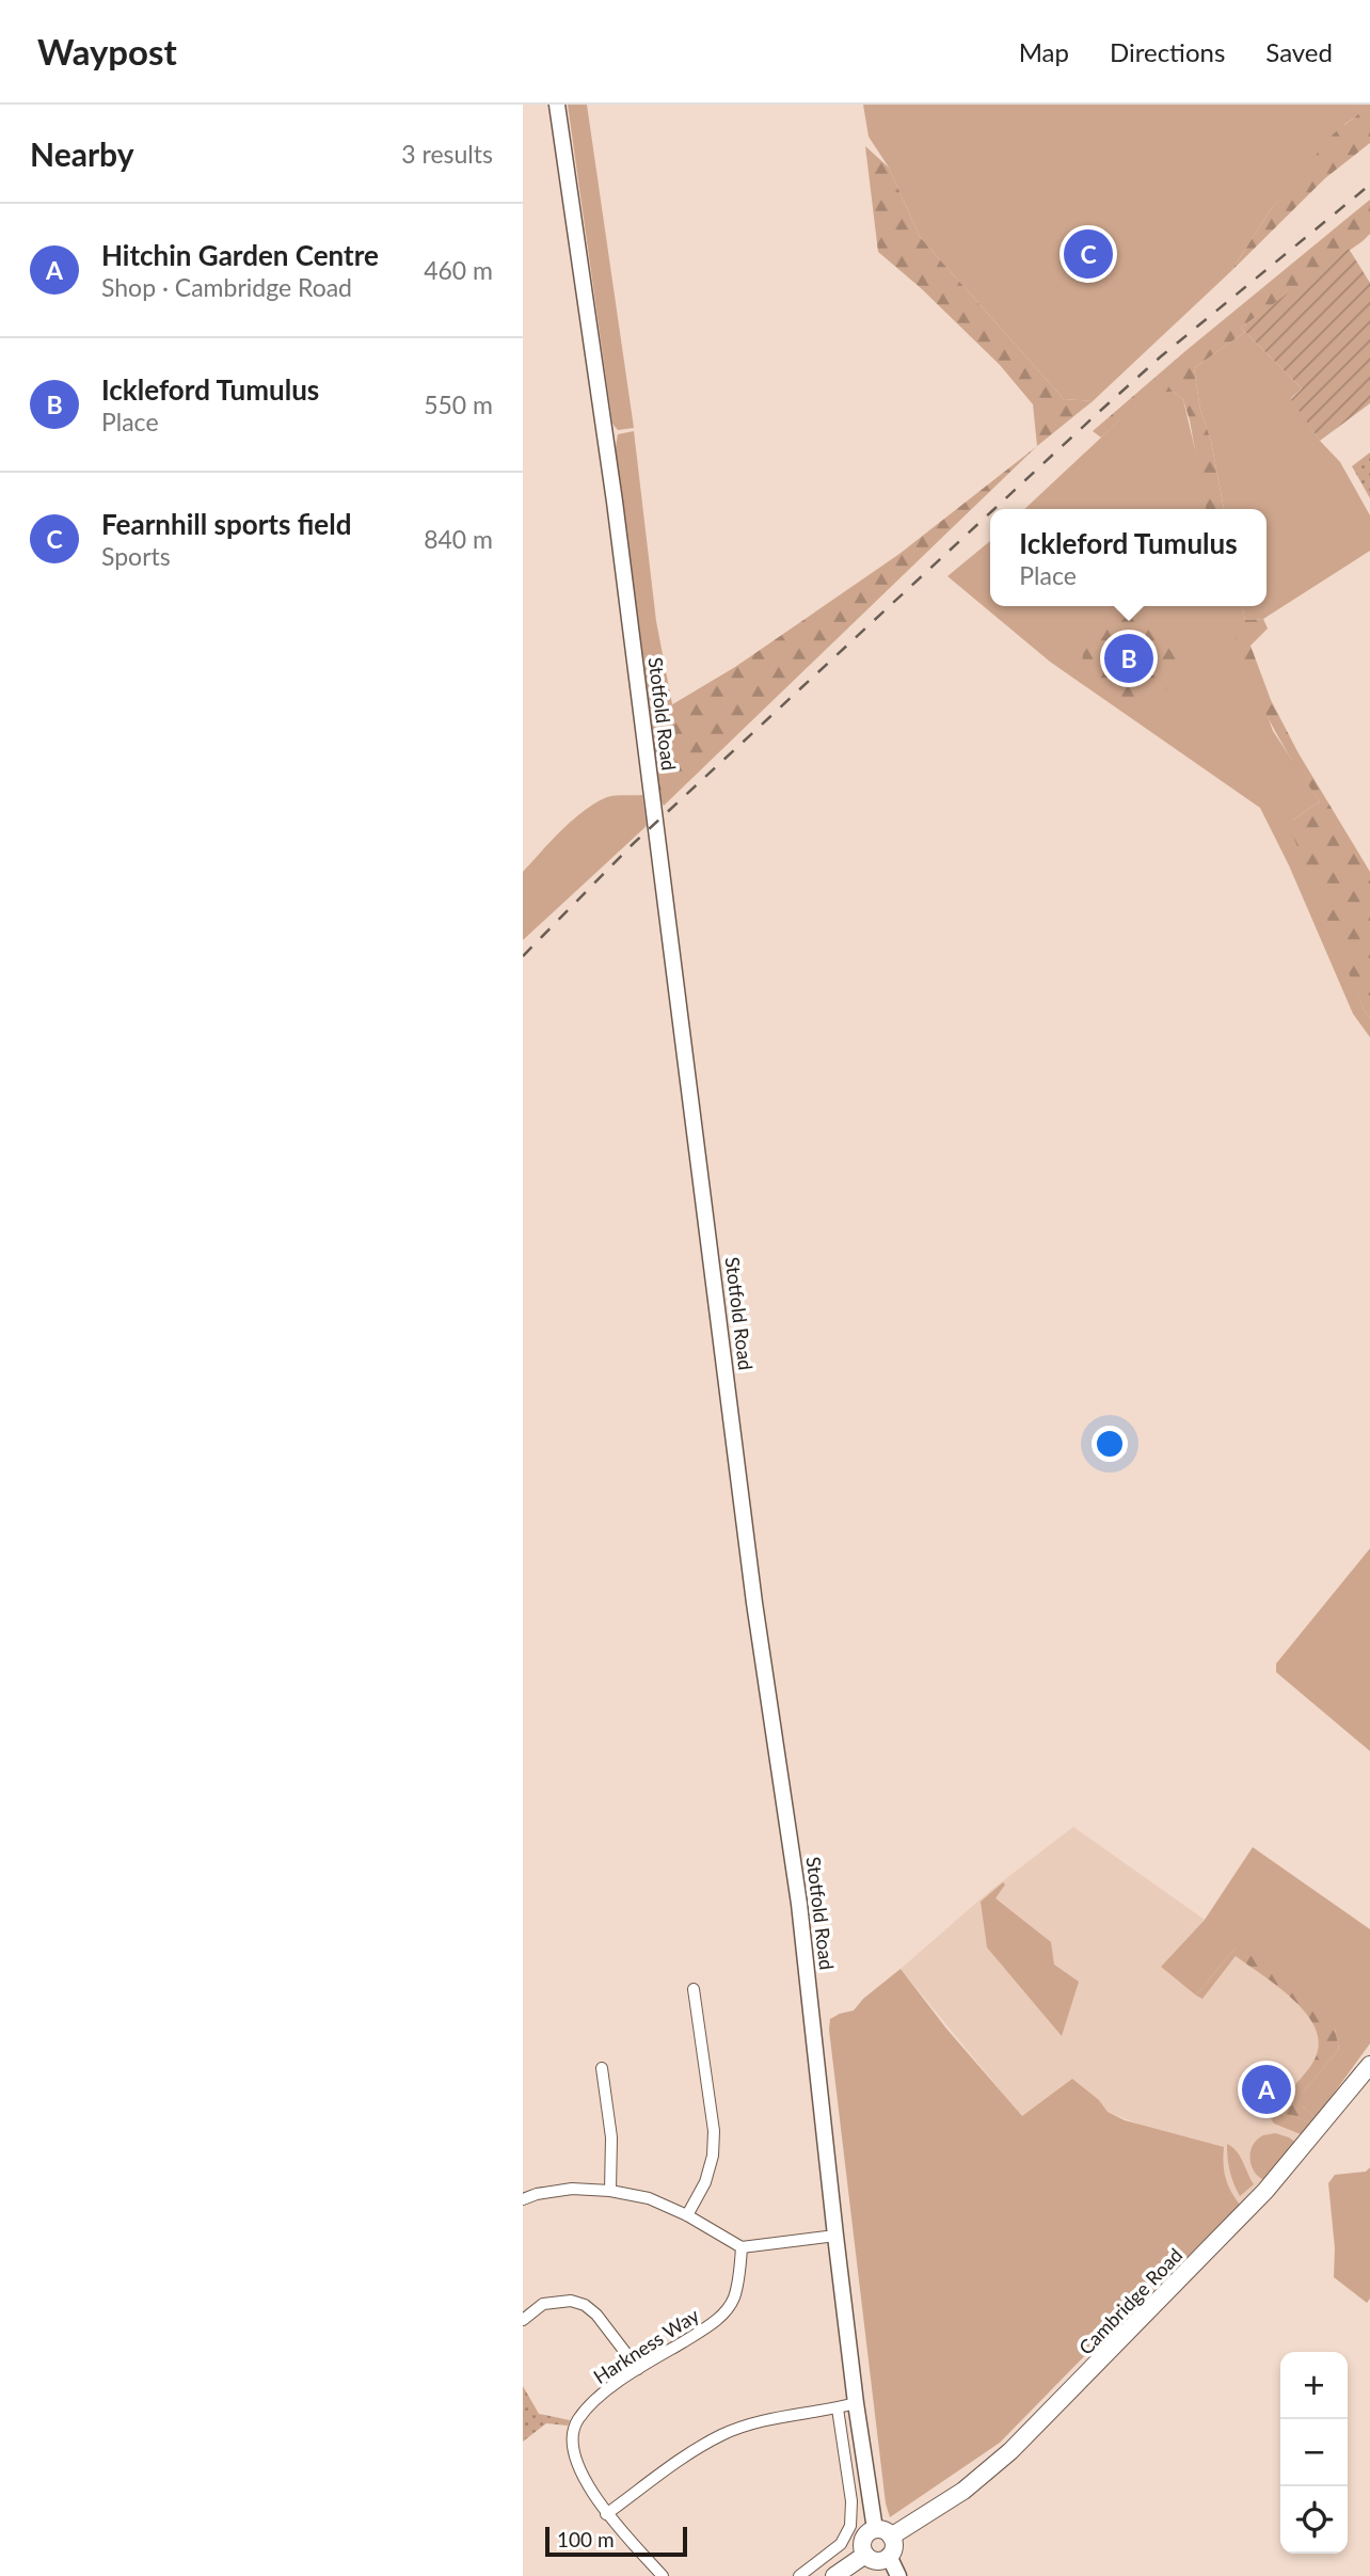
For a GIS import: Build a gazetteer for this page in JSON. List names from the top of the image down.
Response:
{
  "streets": {
    "main road": ["Cambridge Road"],
    "street": ["Stotfold Road", "Harkness Way"]
  },
  "crossings": [
    ["Stotfold Road", "Cambridge Road"]
  ],
  "scale_bar": "100 m",
  "page": {
    "header": "Waypost",
    "nav": ["Map", "Directions", "Saved"],
    "heading": ["Nearby", "3 results"],
    "list": [
      {
        "mark": "A",
        "name": "Hitchin Garden Centre",
        "note": "Shop · Cambridge Road",
        "value": "460 m"
      },
      {
        "mark": "B",
        "name": "Ickleford Tumulus",
        "note": "Place",
        "value": "550 m"
      },
      {
        "mark": "C",
        "name": "Fearnhill sports field",
        "note": "Sports",
        "value": "840 m"
      }
    ],
    "pins": ["C", "B", "A"],
    "popup": ["Ickleford Tumulus", "Place"],
    "map_buttons": ["+", "−"],
    "scale": "100 m"
  }
}
